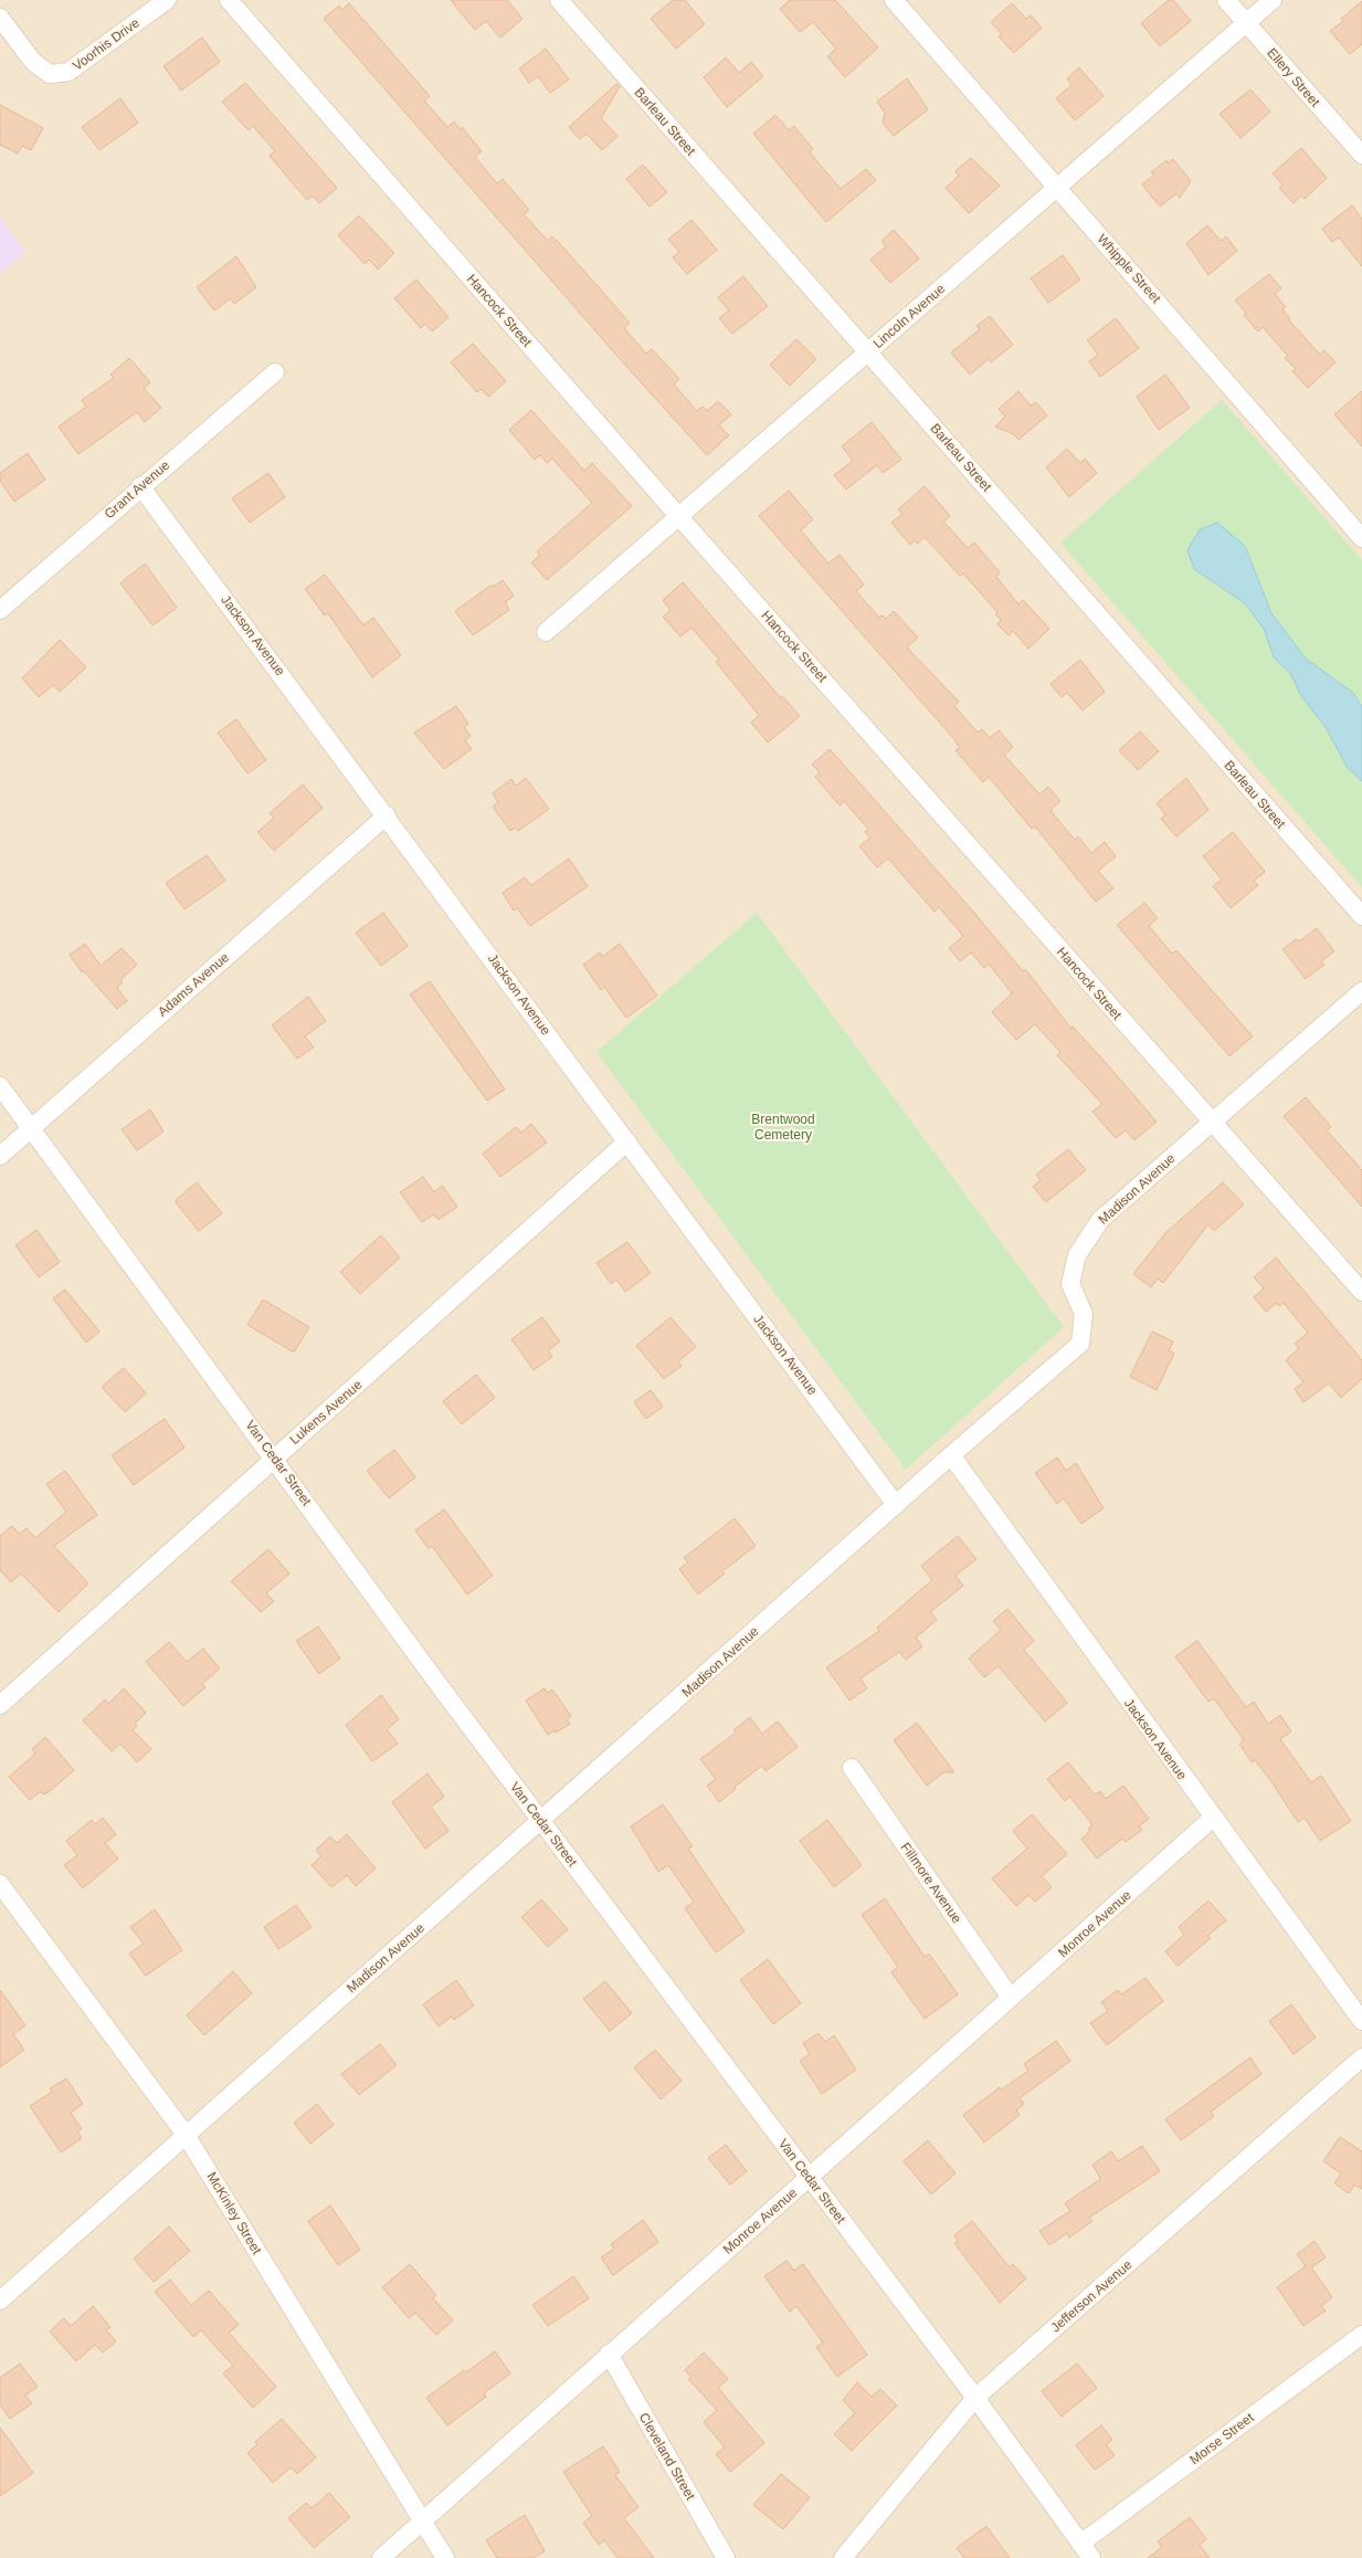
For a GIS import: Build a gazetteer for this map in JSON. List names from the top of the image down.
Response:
{
  "streets": {
    "street": [
      "Voorhis Drive",
      "Ellery Street",
      "Barleau Street",
      "Whipple Street",
      "Hancock Street",
      "Lincoln Avenue",
      "Grant Avenue",
      "Jackson Avenue",
      "Adams Avenue",
      "Madison Avenue",
      "Lukens Avenue",
      "Van Cedar Street",
      "Fillmore Avenue",
      "Monroe Avenue",
      "McKinley Street",
      "Jefferson Avenue",
      "Morse Street",
      "Cleveland Street"
    ]
  },
  "crossings": [
    ["Ellery Street", "Lincoln Avenue"],
    ["Barleau Street", "Lincoln Avenue"],
    ["Whipple Street", "Lincoln Avenue"],
    ["Hancock Street", "Lincoln Avenue"],
    ["Hancock Street", "Madison Avenue"],
    ["Grant Avenue", "Jackson Avenue"],
    ["Jackson Avenue", "Adams Avenue"],
    ["Jackson Avenue", "Madison Avenue"],
    ["Jackson Avenue", "Lukens Avenue"],
    ["Jackson Avenue", "Monroe Avenue"],
    ["Adams Avenue", "Van Cedar Street"],
    ["Madison Avenue", "Van Cedar Street"],
    ["Madison Avenue", "McKinley Street"],
    ["Lukens Avenue", "Van Cedar Street"],
    ["Van Cedar Street", "Monroe Avenue"],
    ["Van Cedar Street", "Jefferson Avenue"],
    ["Van Cedar Street", "Morse Street"],
    ["Fillmore Avenue", "Monroe Avenue"],
    ["Monroe Avenue", "McKinley Street"],
    ["Monroe Avenue", "Cleveland Street"]
  ],
  "parks": ["Brentwood Cemetery"]
}
